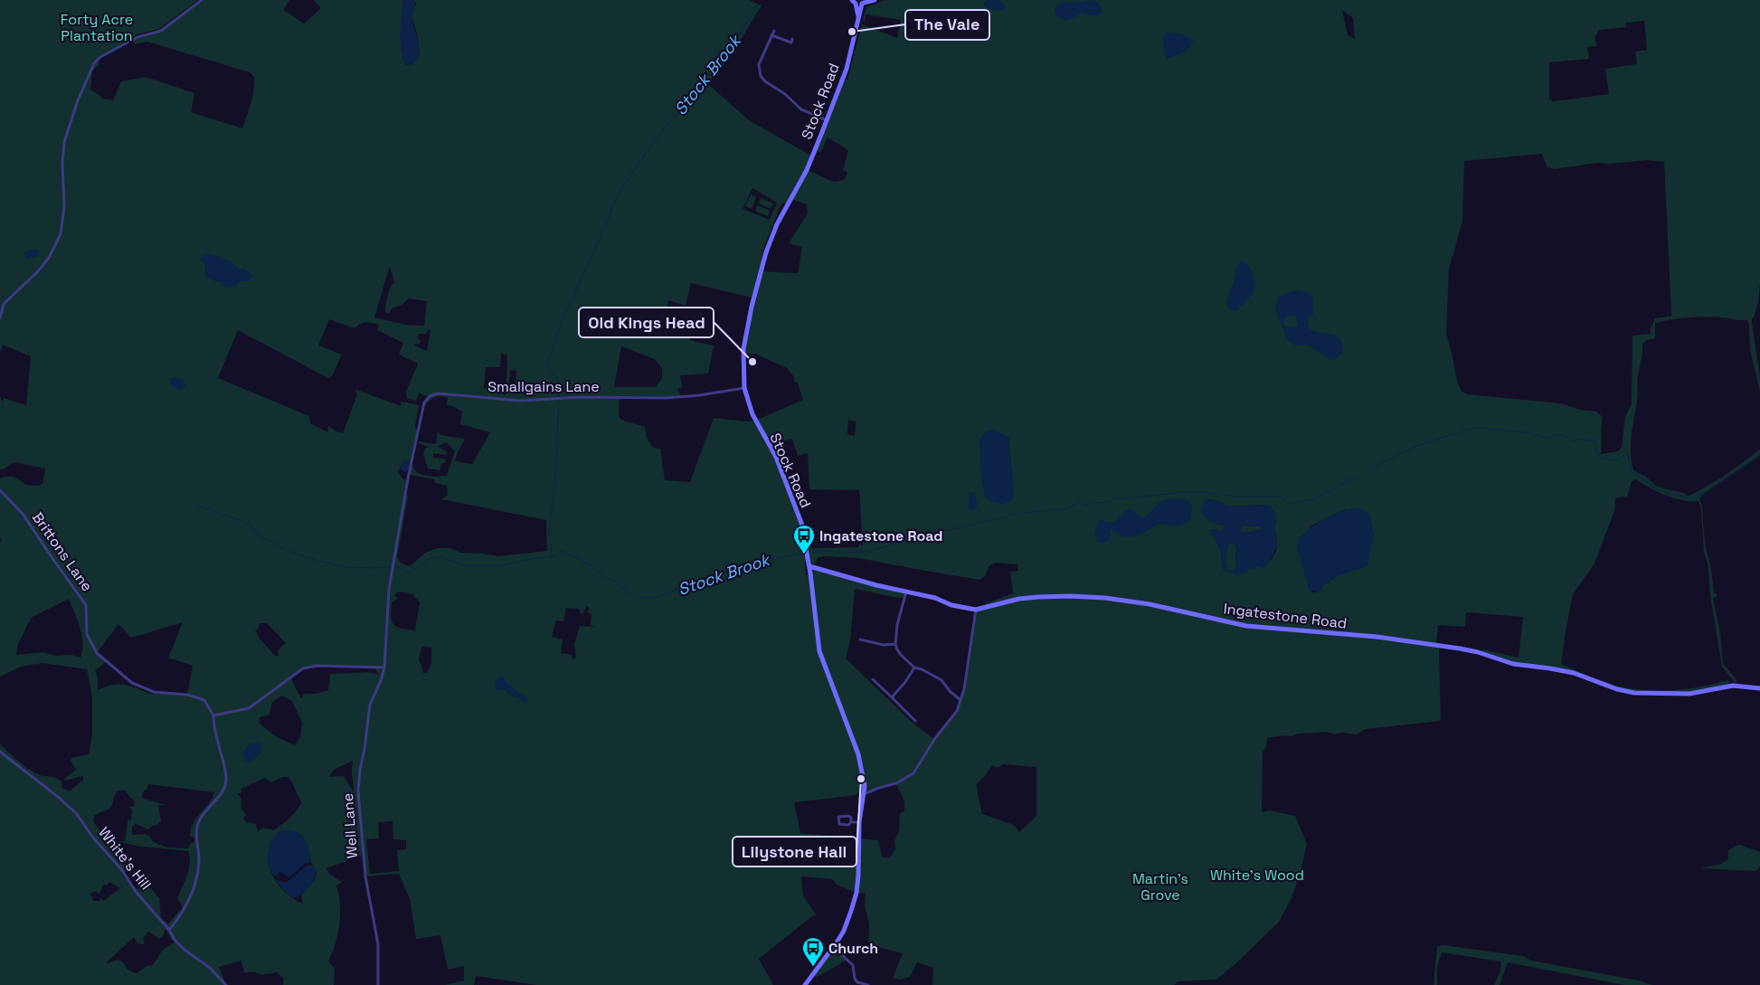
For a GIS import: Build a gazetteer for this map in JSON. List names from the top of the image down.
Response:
{
  "streets": {
    "main road": ["Stock Road", "Ingatestone Road"],
    "street": [
      "Smallgains Lane",
      "Brittons Lane",
      "Well Lane",
      "White's Hill"
    ]
  },
  "crossings": [
    ["Stock Road", "Smallgains Lane"],
    ["Stock Road", "Ingatestone Road"],
    ["Smallgains Lane", "Well Lane"]
  ],
  "water": ["Stock Brook"],
  "parks": ["Forty Acre Plantation", "White's Wood", "Martin's Grove"],
  "places": {
    "other": ["The Vale", "Old Kings Head", "Lilystone Hall"],
    "bus stop": ["Ingatestone Road", "Church"]
  }
}
